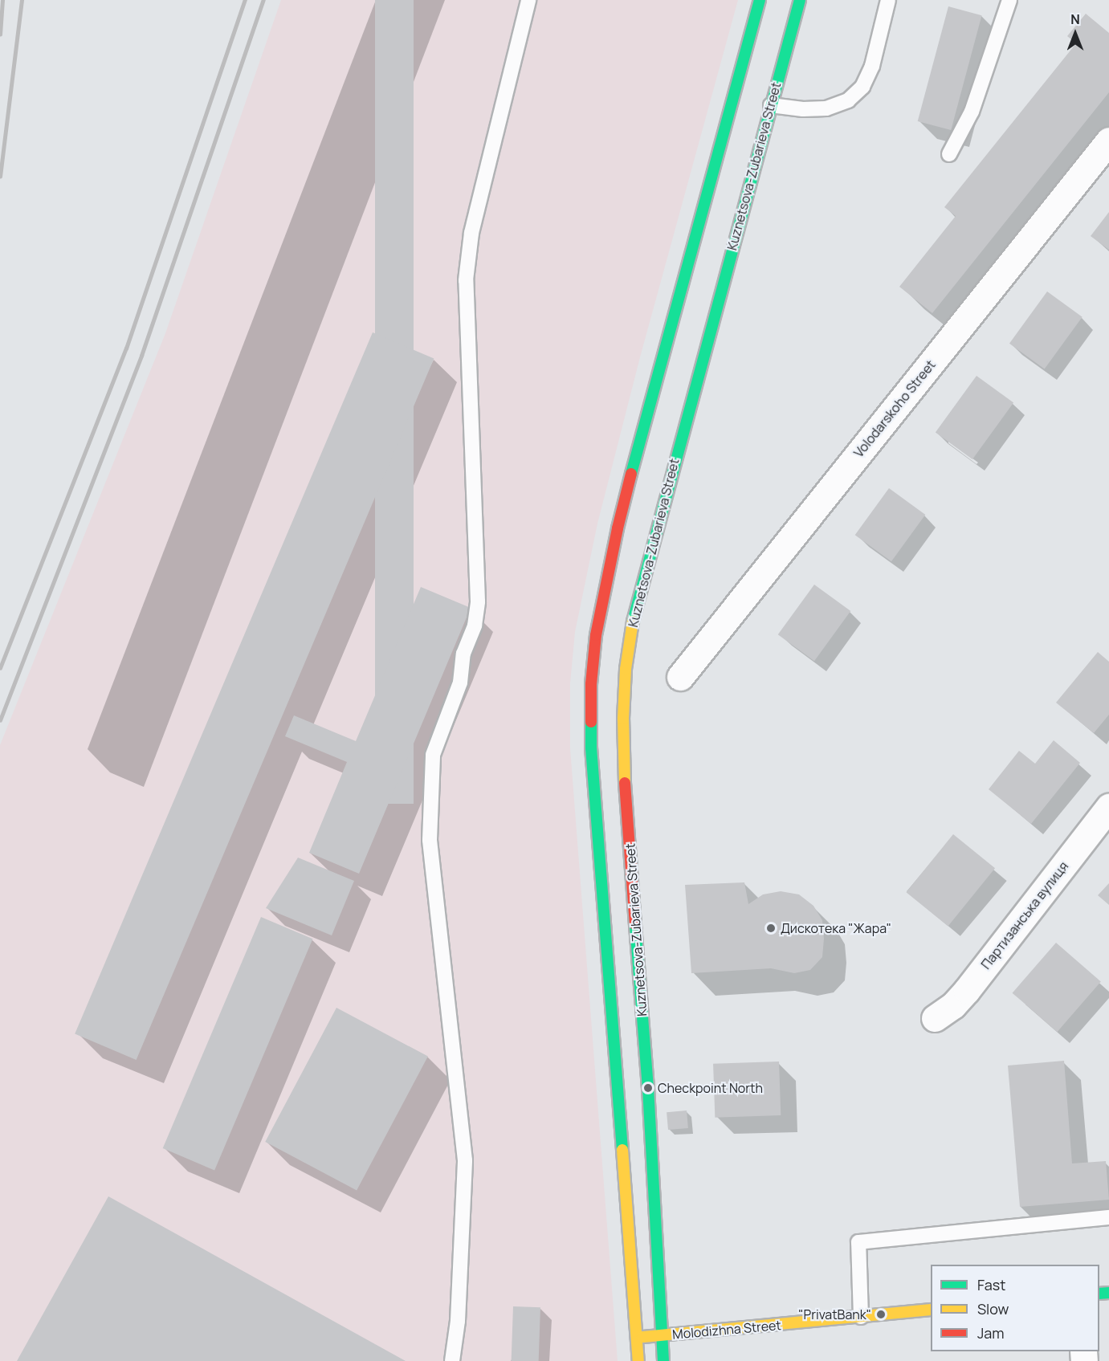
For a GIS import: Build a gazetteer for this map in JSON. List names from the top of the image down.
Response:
{
  "streets": {
    "main road": ["Kuznetsova-Zubarieva Street", "Molodizhna Street"],
    "street": ["Volodarskoho Street", "Партизанська вулиця"]
  },
  "crossings": [
    ["Kuznetsova-Zubarieva Street", "Molodizhna Street"]
  ],
  "places": ["Дискотека \"Жара\"", "Checkpoint North", "\"PrivatBank\""],
  "legend": ["Fast", "Slow", "Jam"],
  "north": "top"
}
